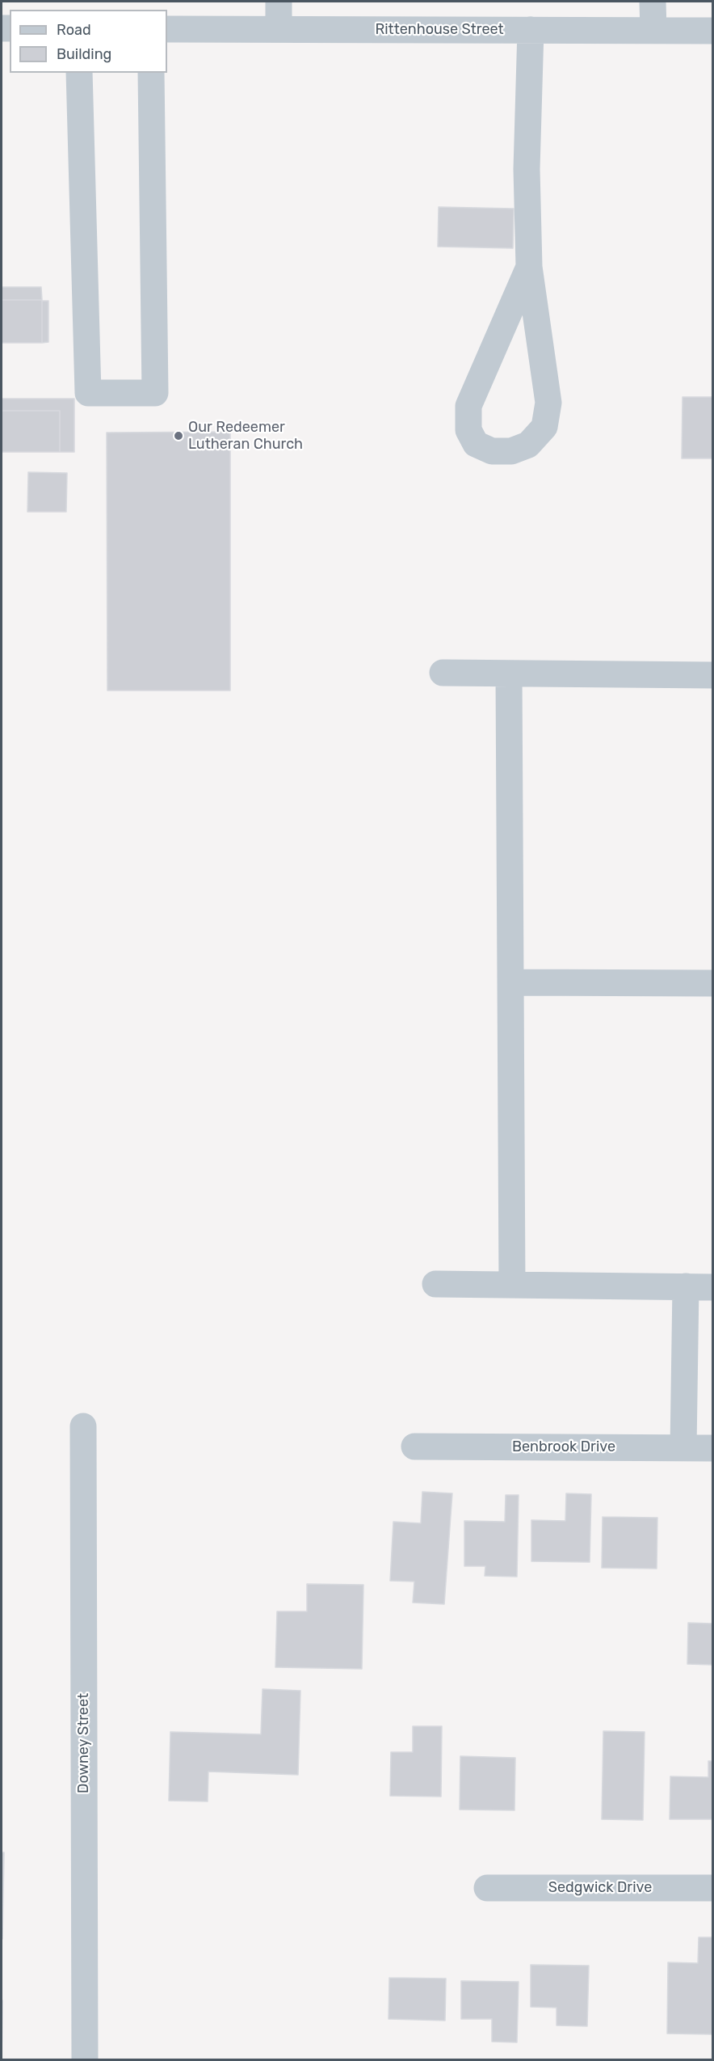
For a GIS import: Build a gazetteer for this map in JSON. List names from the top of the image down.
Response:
{
  "streets": {
    "street": [
      "Rittenhouse Street",
      "Benbrook Drive",
      "Downey Street",
      "Sedgwick Drive"
    ]
  },
  "places": ["Our Redeemer Lutheran Church"],
  "legend": ["Road", "Building"]
}
